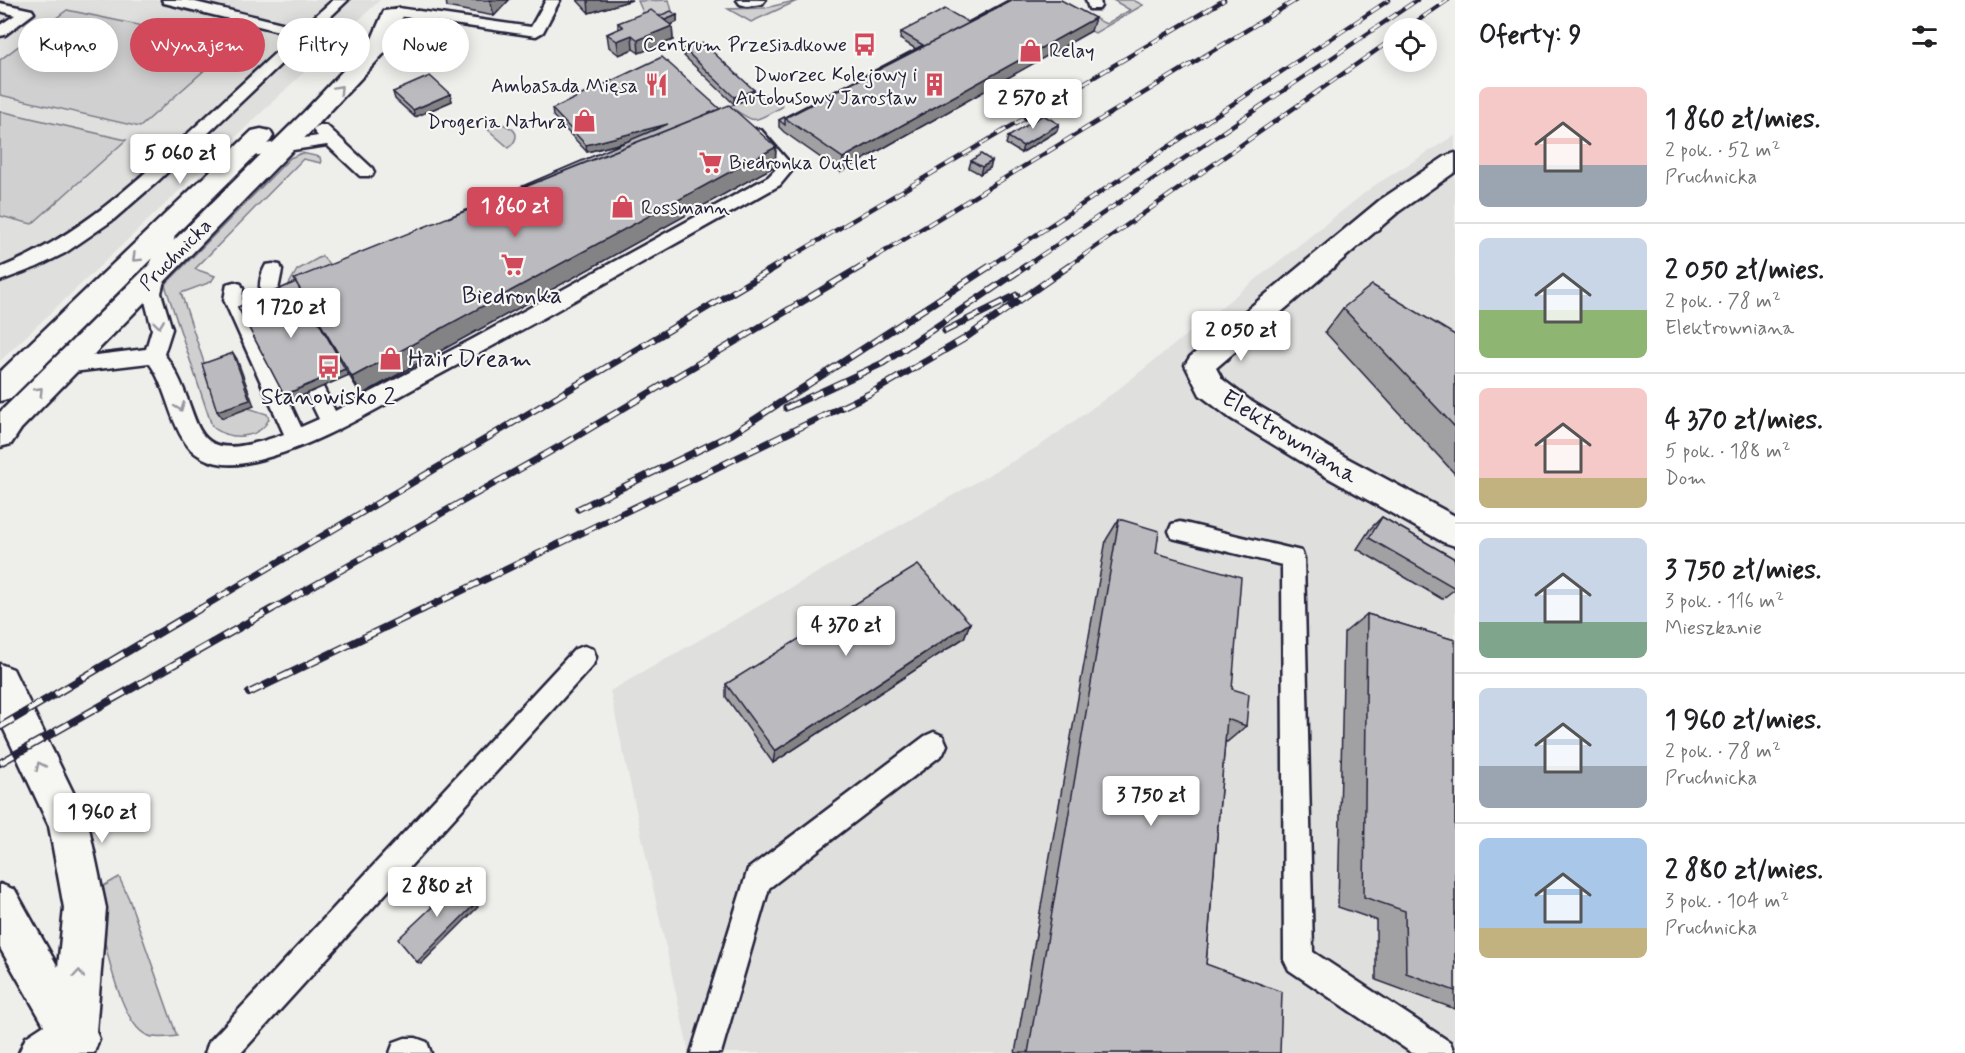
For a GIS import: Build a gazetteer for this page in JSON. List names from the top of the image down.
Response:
{
  "streets": {
    "main road": ["Pruchnicka", "Elektrowniana"]
  },
  "places": {
    "bus stop": ["Centrum Przesiadkowe", "Stanowisko 2"],
    "shop": [
      "Relay",
      "Drogeria Natura",
      "Rossmann",
      "Hair Dream"
    ],
    "restaurant": ["Ambasada Mięsa"],
    "building": ["Dworzec Kolejowy i Autobusowy Jarosław"],
    "supermarket": ["Biedronka Outlet", "Biedronka"]
  },
  "page": {
    "heading": "Oferty: 9",
    "chip": [
      "Kupno",
      "Wynajem",
      "Filtry",
      "Nowe"
    ],
    "list": [
      {
        "name": "1 860 zł/mies.",
        "note": "2 pok. · 52 m² · Pruchnicka"
      },
      {
        "name": "2 050 zł/mies.",
        "note": "2 pok. · 78 m² · Elektrowniana"
      },
      {
        "name": "4 370 zł/mies.",
        "note": "5 pok. · 188 m² · Dom"
      },
      {
        "name": "3 750 zł/mies.",
        "note": "3 pok. · 116 m² · Mieszkanie"
      },
      {
        "name": "1 960 zł/mies.",
        "note": "2 pok. · 78 m² · Pruchnicka"
      },
      {
        "name": "2 880 zł/mies.",
        "note": "3 pok. · 104 m² · Pruchnicka"
      }
    ],
    "price": [
      "2 570 zł",
      "5 060 zł",
      "1 860 zł",
      "1 720 zł",
      "2 050 zł",
      "4 370 zł",
      "3 750 zł",
      "1 960 zł",
      "2 880 zł"
    ]
  }
}
